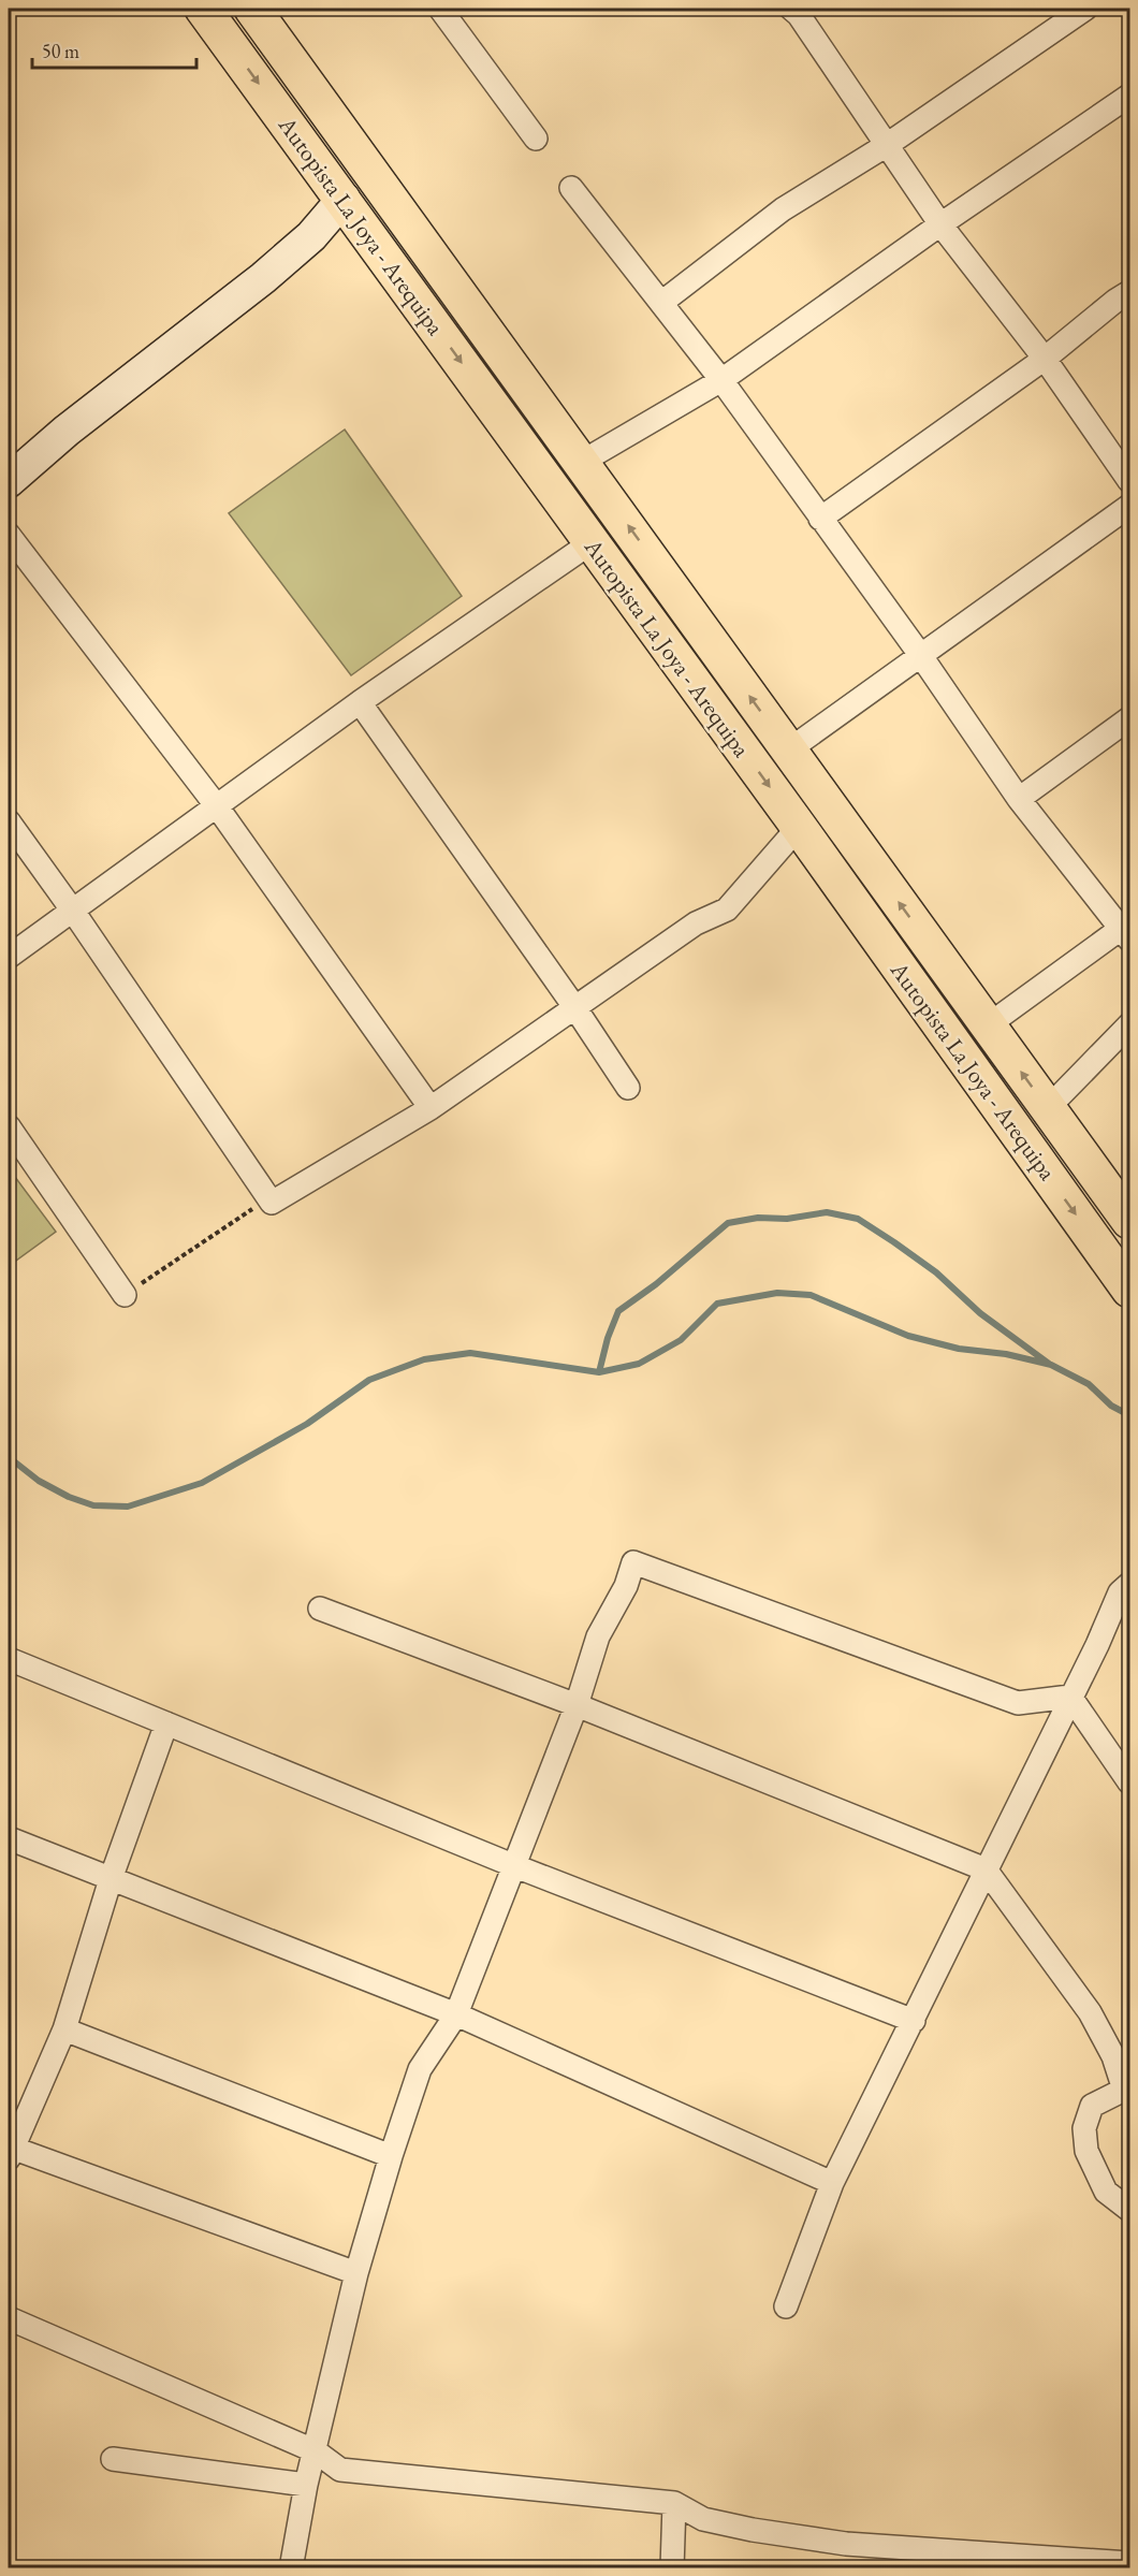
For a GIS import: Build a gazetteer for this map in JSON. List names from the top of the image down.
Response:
{
  "streets": {
    "main road": ["Autopista La Joya - Arequipa"]
  },
  "scale_bar": "50 m"
}
